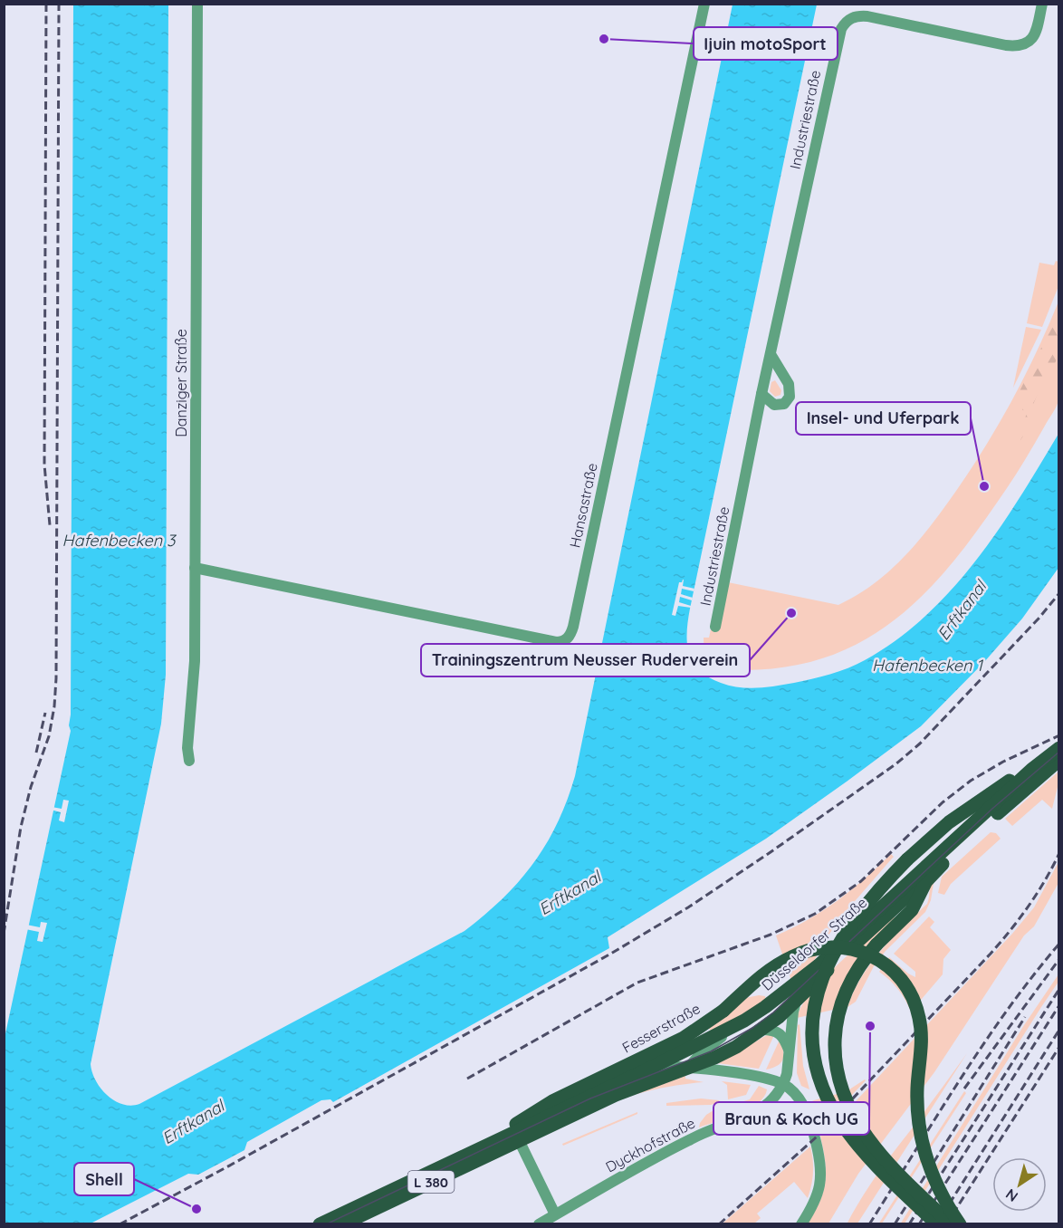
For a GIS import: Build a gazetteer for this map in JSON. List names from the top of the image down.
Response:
{
  "streets": {
    "main road": ["Düsseldorfer Straße", "Fesserstraße", "L 380"],
    "street": [
      "Industriestraße",
      "Danziger Straße",
      "Hansastraße",
      "Dyckhofstraße"
    ]
  },
  "crossings": [
    ["Danziger Straße", "Hansastraße"],
    ["Düsseldorfer Straße", "Fesserstraße"]
  ],
  "water": ["Hafenbecken 3", "Erftkanal", "Hafenbecken 1"],
  "places": [
    "Ijuin motoSport",
    "Insel- und Uferpark",
    "Trainingszentrum Neusser Ruderverein",
    "Braun & Koch UG",
    "Shell"
  ],
  "north": "bottom left"
}
